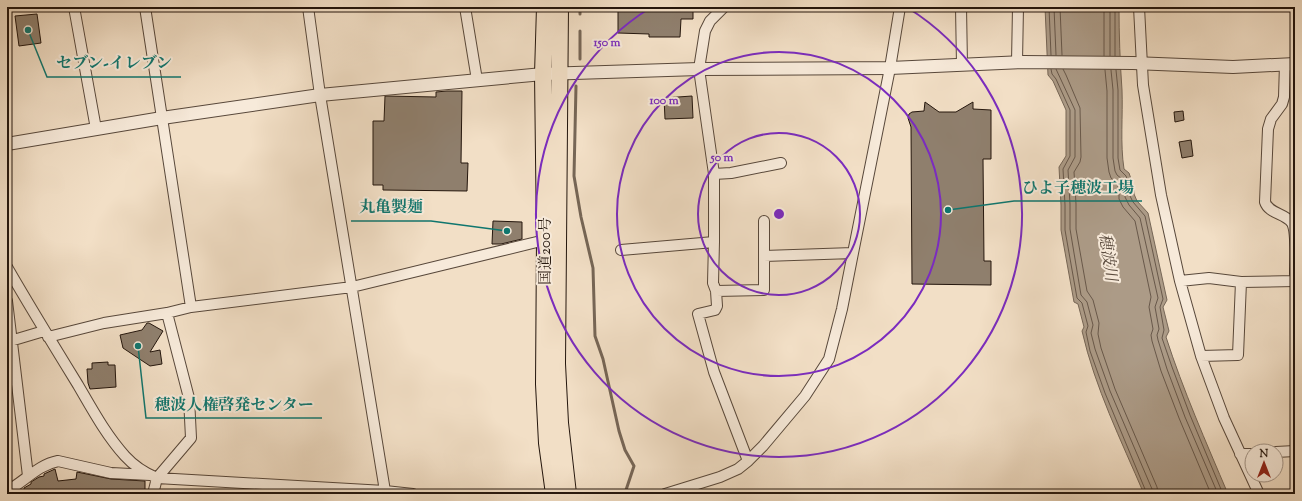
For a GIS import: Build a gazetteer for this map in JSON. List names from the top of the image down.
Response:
{
  "streets": {
    "highway": ["国道200号"]
  },
  "water": ["穂波川"],
  "places": [
    "セブン-イレブン",
    "ひよ子穂波工場",
    "丸亀製麺",
    "穂波人権啓発センター"
  ],
  "north": "top",
  "rings": ["150 m", "100 m", "50 m"]
}
